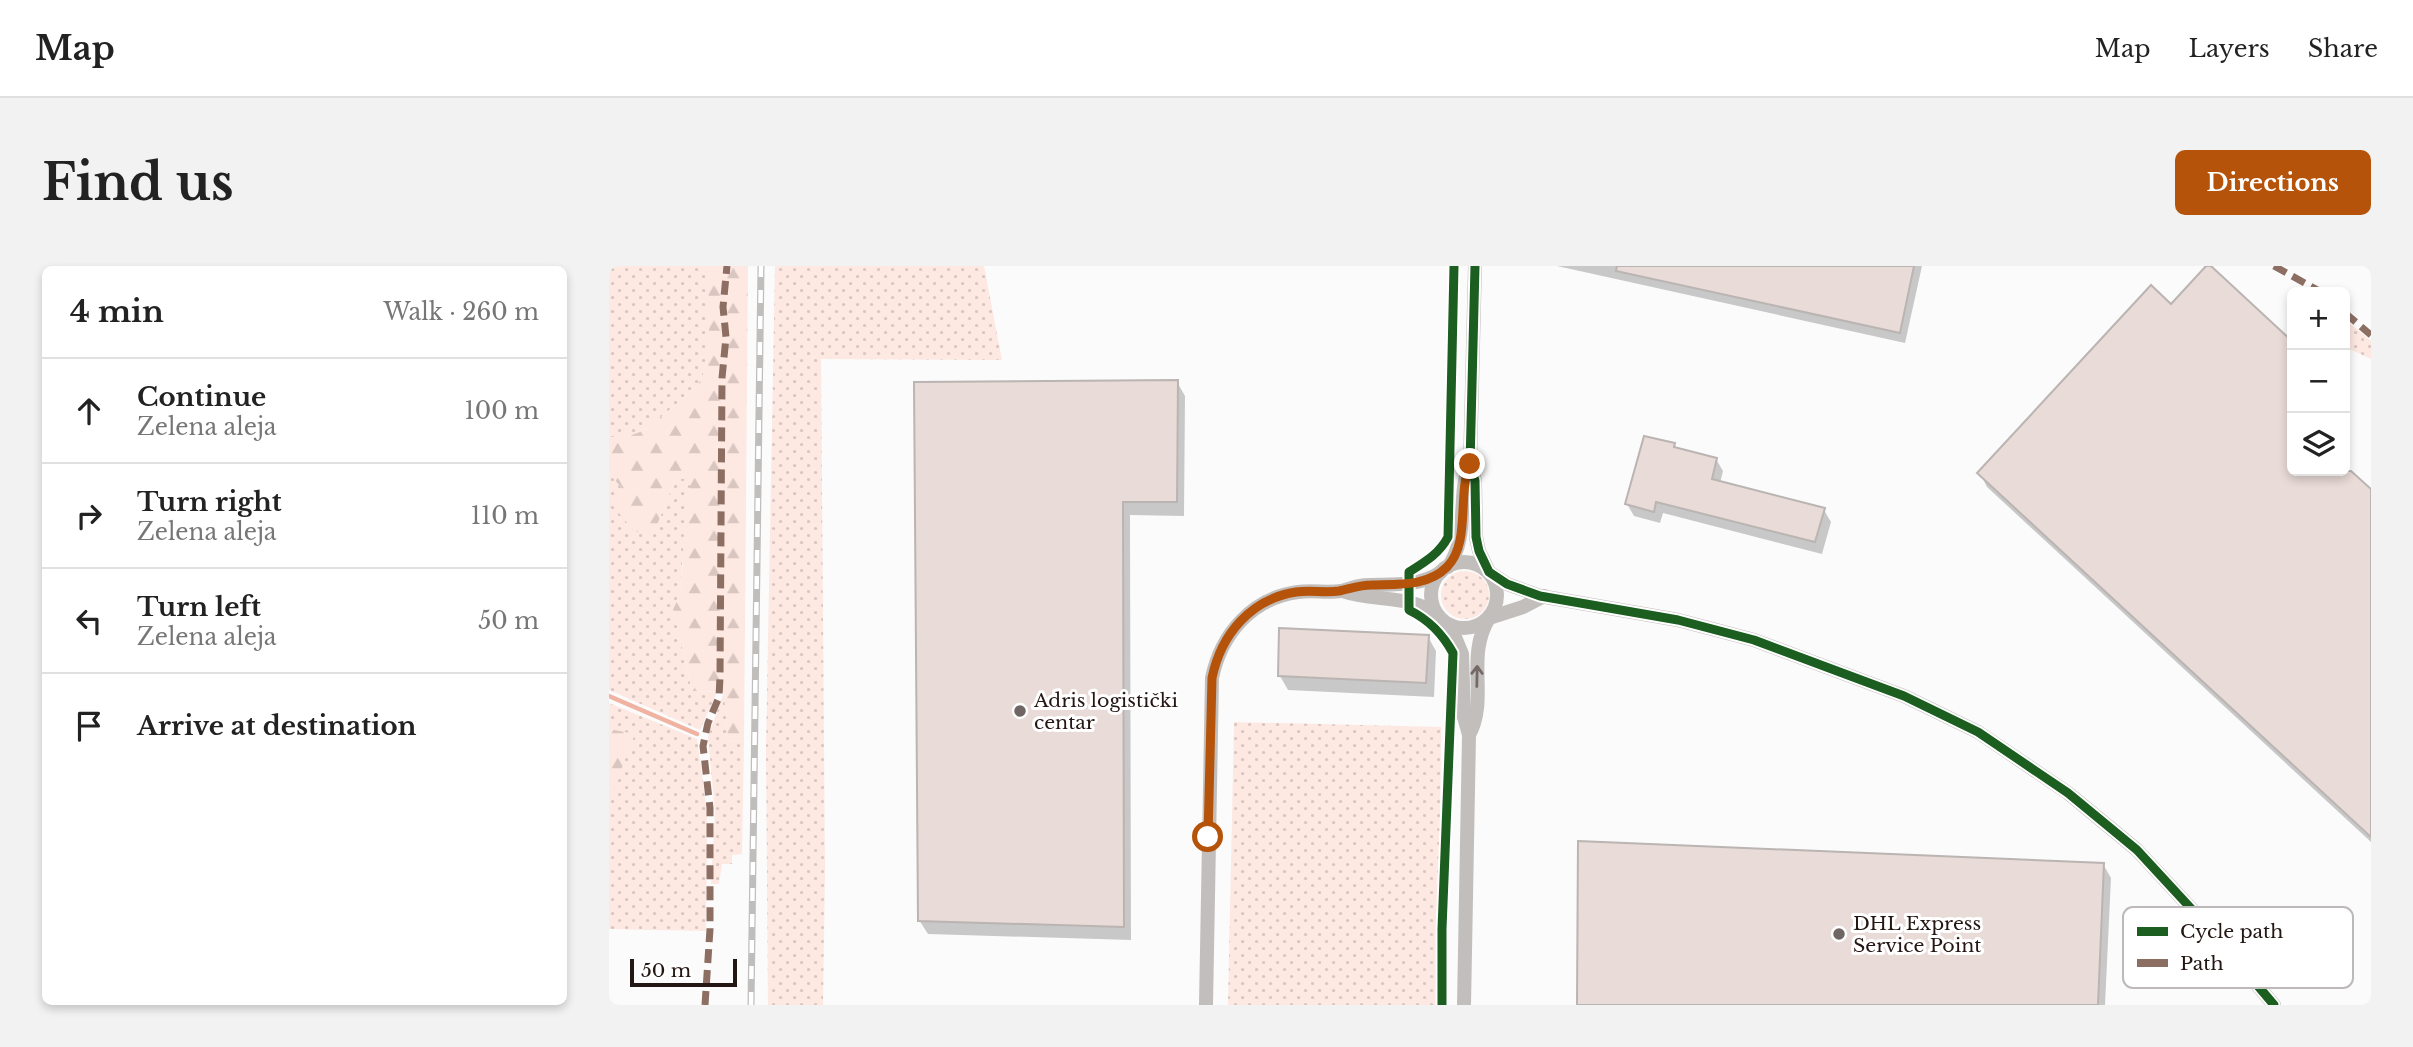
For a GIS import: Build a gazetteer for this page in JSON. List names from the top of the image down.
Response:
{
  "places": ["Adris logistički centar", "DHL Express Service Point"],
  "legend": ["Cycle path", "Path"],
  "scale_bar": "50 m",
  "page": {
    "header": "Map",
    "nav": ["Map", "Layers", "Share"],
    "buttons": "Directions",
    "title": "Find us",
    "heading": ["4 min", "Walk · 260 m"],
    "map_buttons": ["+", "−"],
    "list": [
      ["Continue", "Zelena aleja", "100 m"],
      ["Turn right", "Zelena aleja", "110 m"],
      ["Turn left", "Zelena aleja", "50 m"],
      "Arrive at destination"
    ],
    "scale": "50 m"
  }
}
